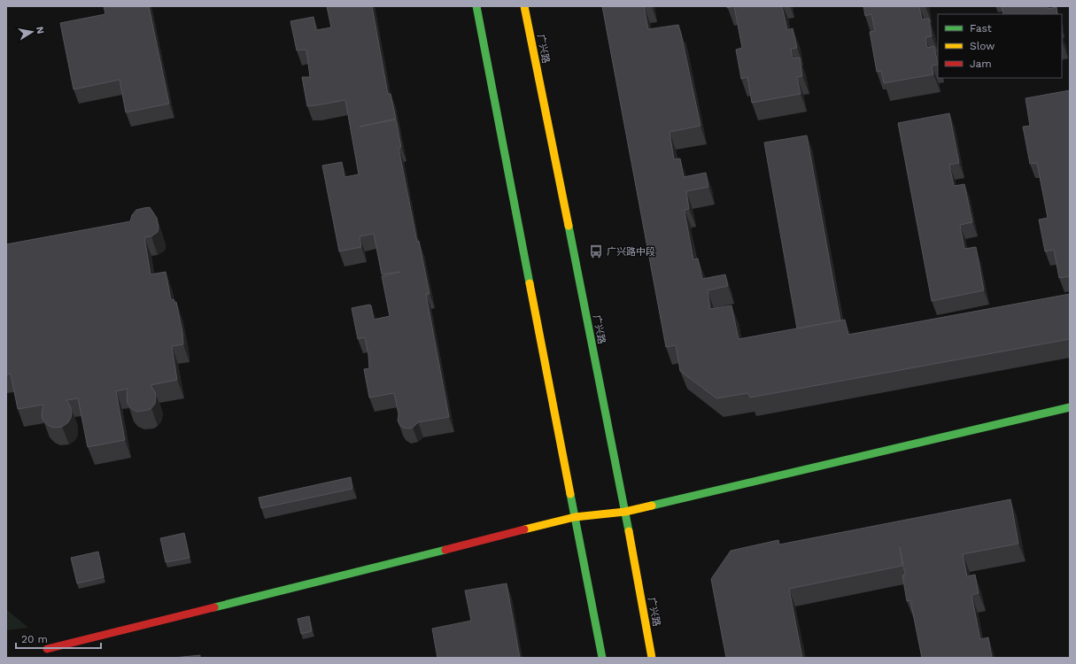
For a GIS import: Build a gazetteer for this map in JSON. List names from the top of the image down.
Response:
{
  "streets": {
    "street": ["广兴路"]
  },
  "places": {
    "bus stop": ["广兴路中段"]
  },
  "legend": ["Fast", "Slow", "Jam"],
  "scale_bar": "20 m",
  "north": "right"
}
